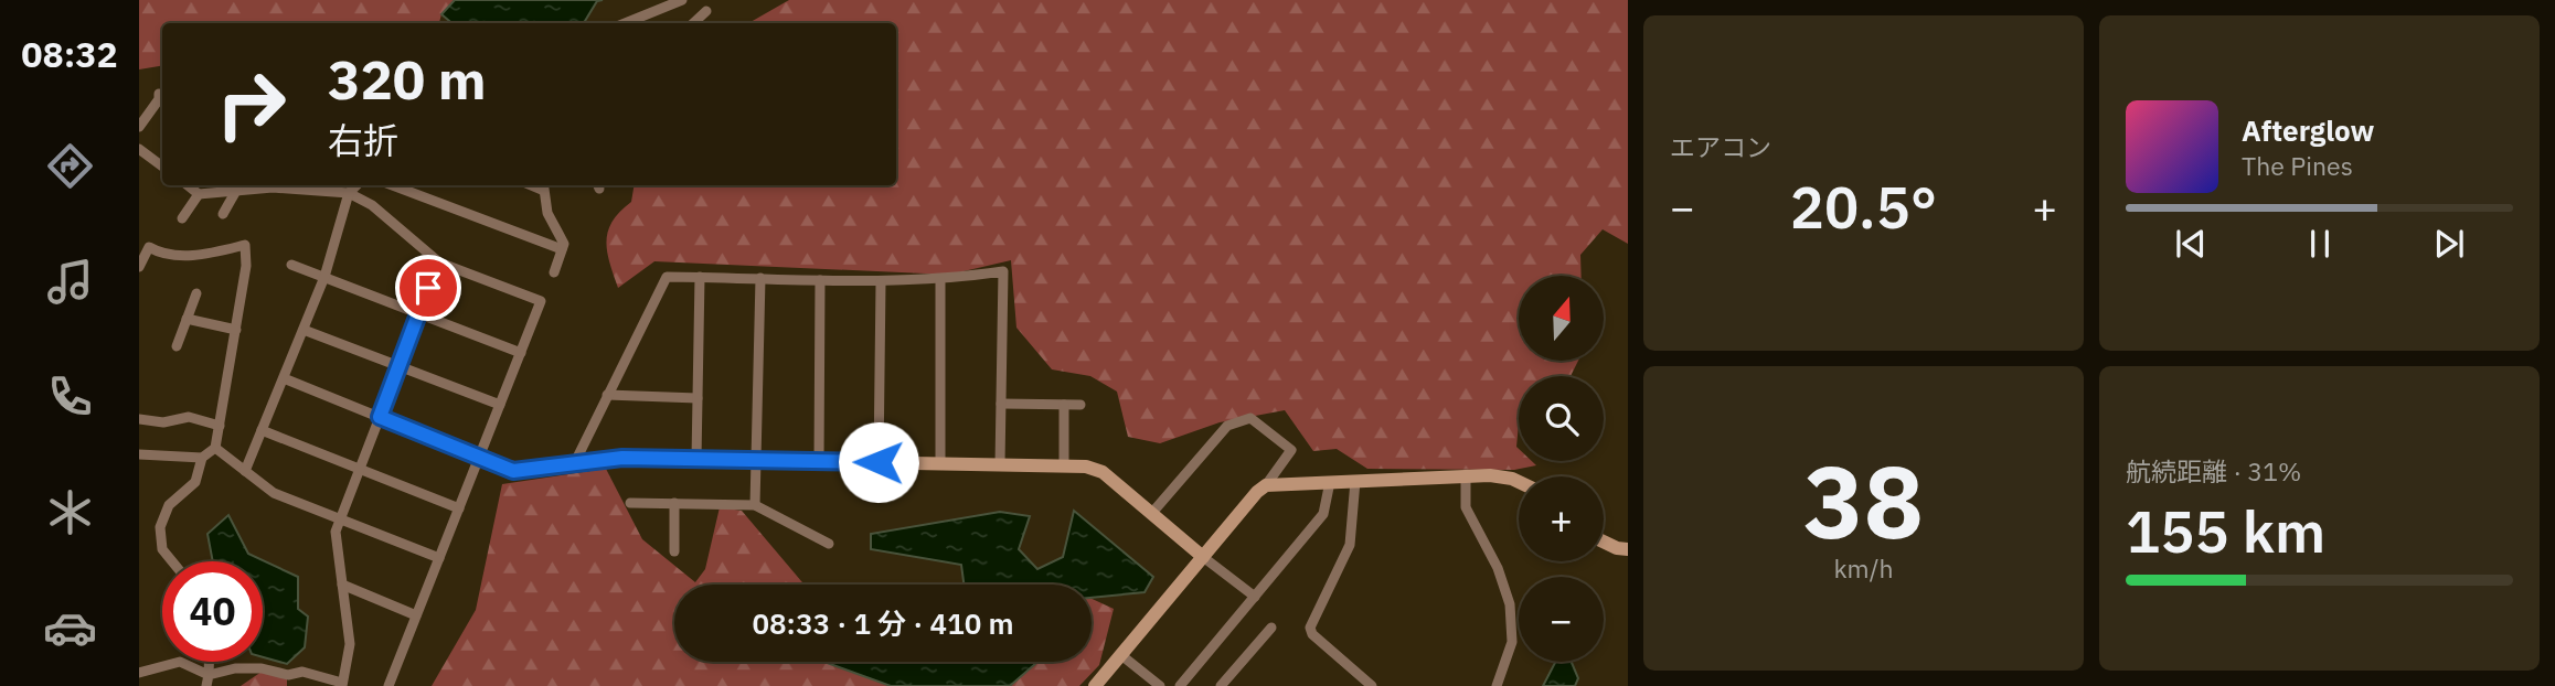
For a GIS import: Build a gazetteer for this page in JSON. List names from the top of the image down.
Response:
{
  "north": "top",
  "page": {
    "tabs": "08:32",
    "tile": [
      "エアコン",
      ["38", "km/h"],
      ["航続距離 · 31%", "155 km"]
    ],
    "turn": ["320 m", "右折"],
    "song": ["Afterglow", "The Pines"],
    "heat": ["−", "20.5°", "+"],
    "map_buttons": ["+", "−"],
    "limit": "40",
    "trip": "08:33 · 1 分 · 410 m"
  }
}
